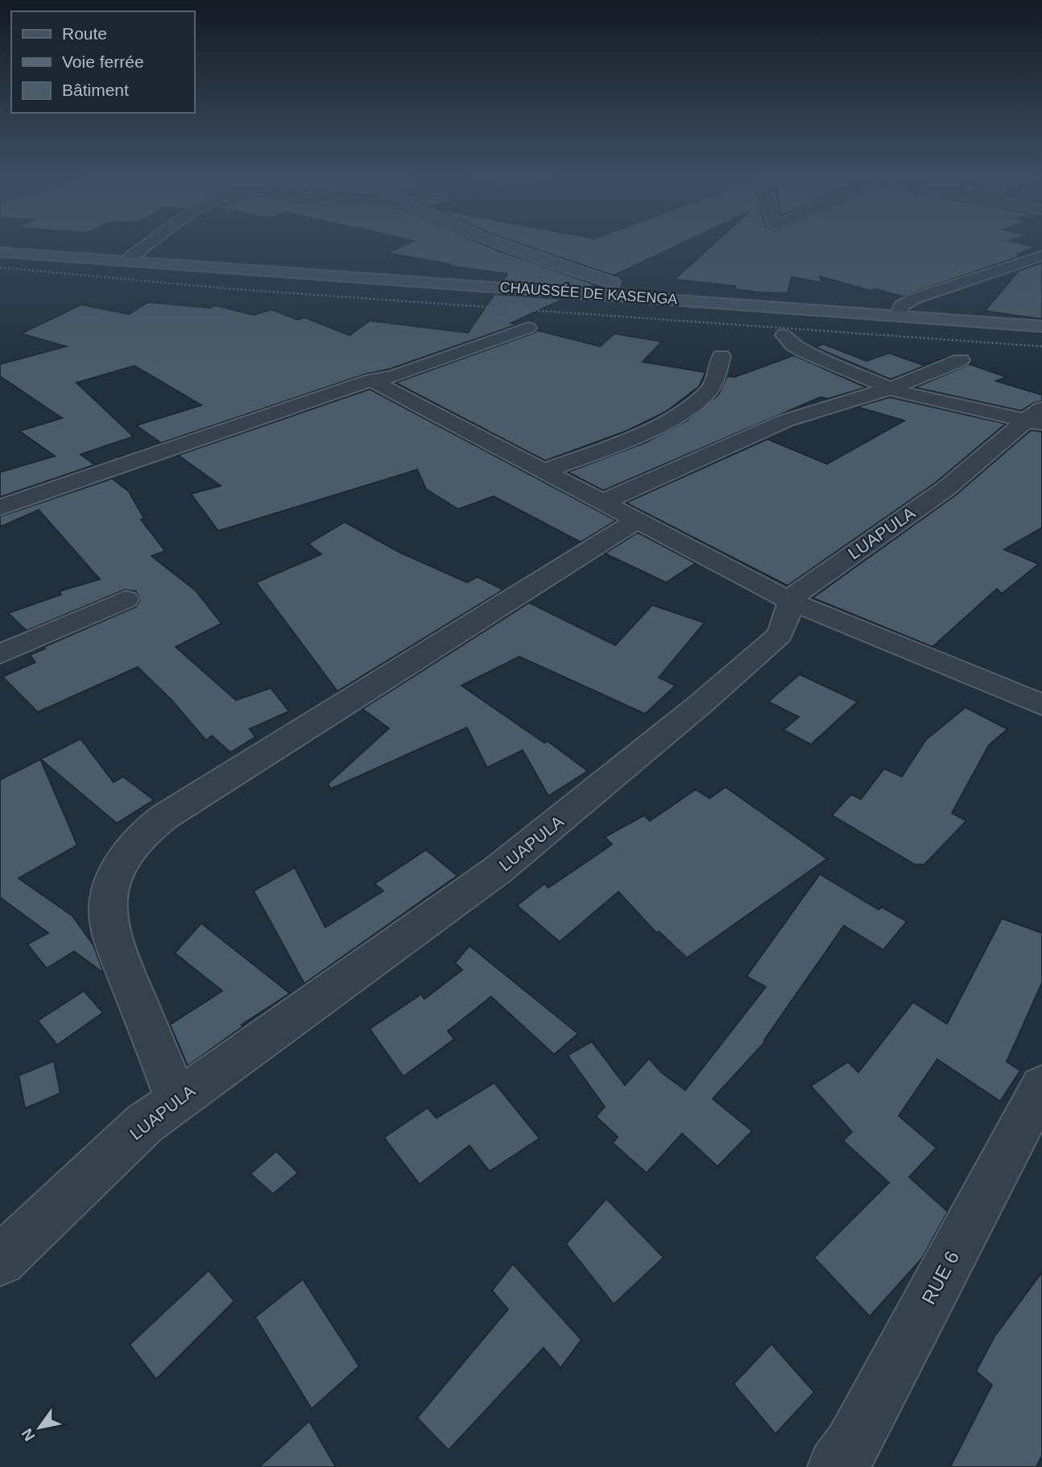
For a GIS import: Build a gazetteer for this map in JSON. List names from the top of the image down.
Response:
{
  "streets": {
    "main road": ["CHAUSSÉE DE KASENGA"],
    "street": ["LUAPULA", "RUE 6"]
  },
  "legend": ["Route", "Voie ferrée", "Bâtiment"],
  "north": "bottom left"
}
